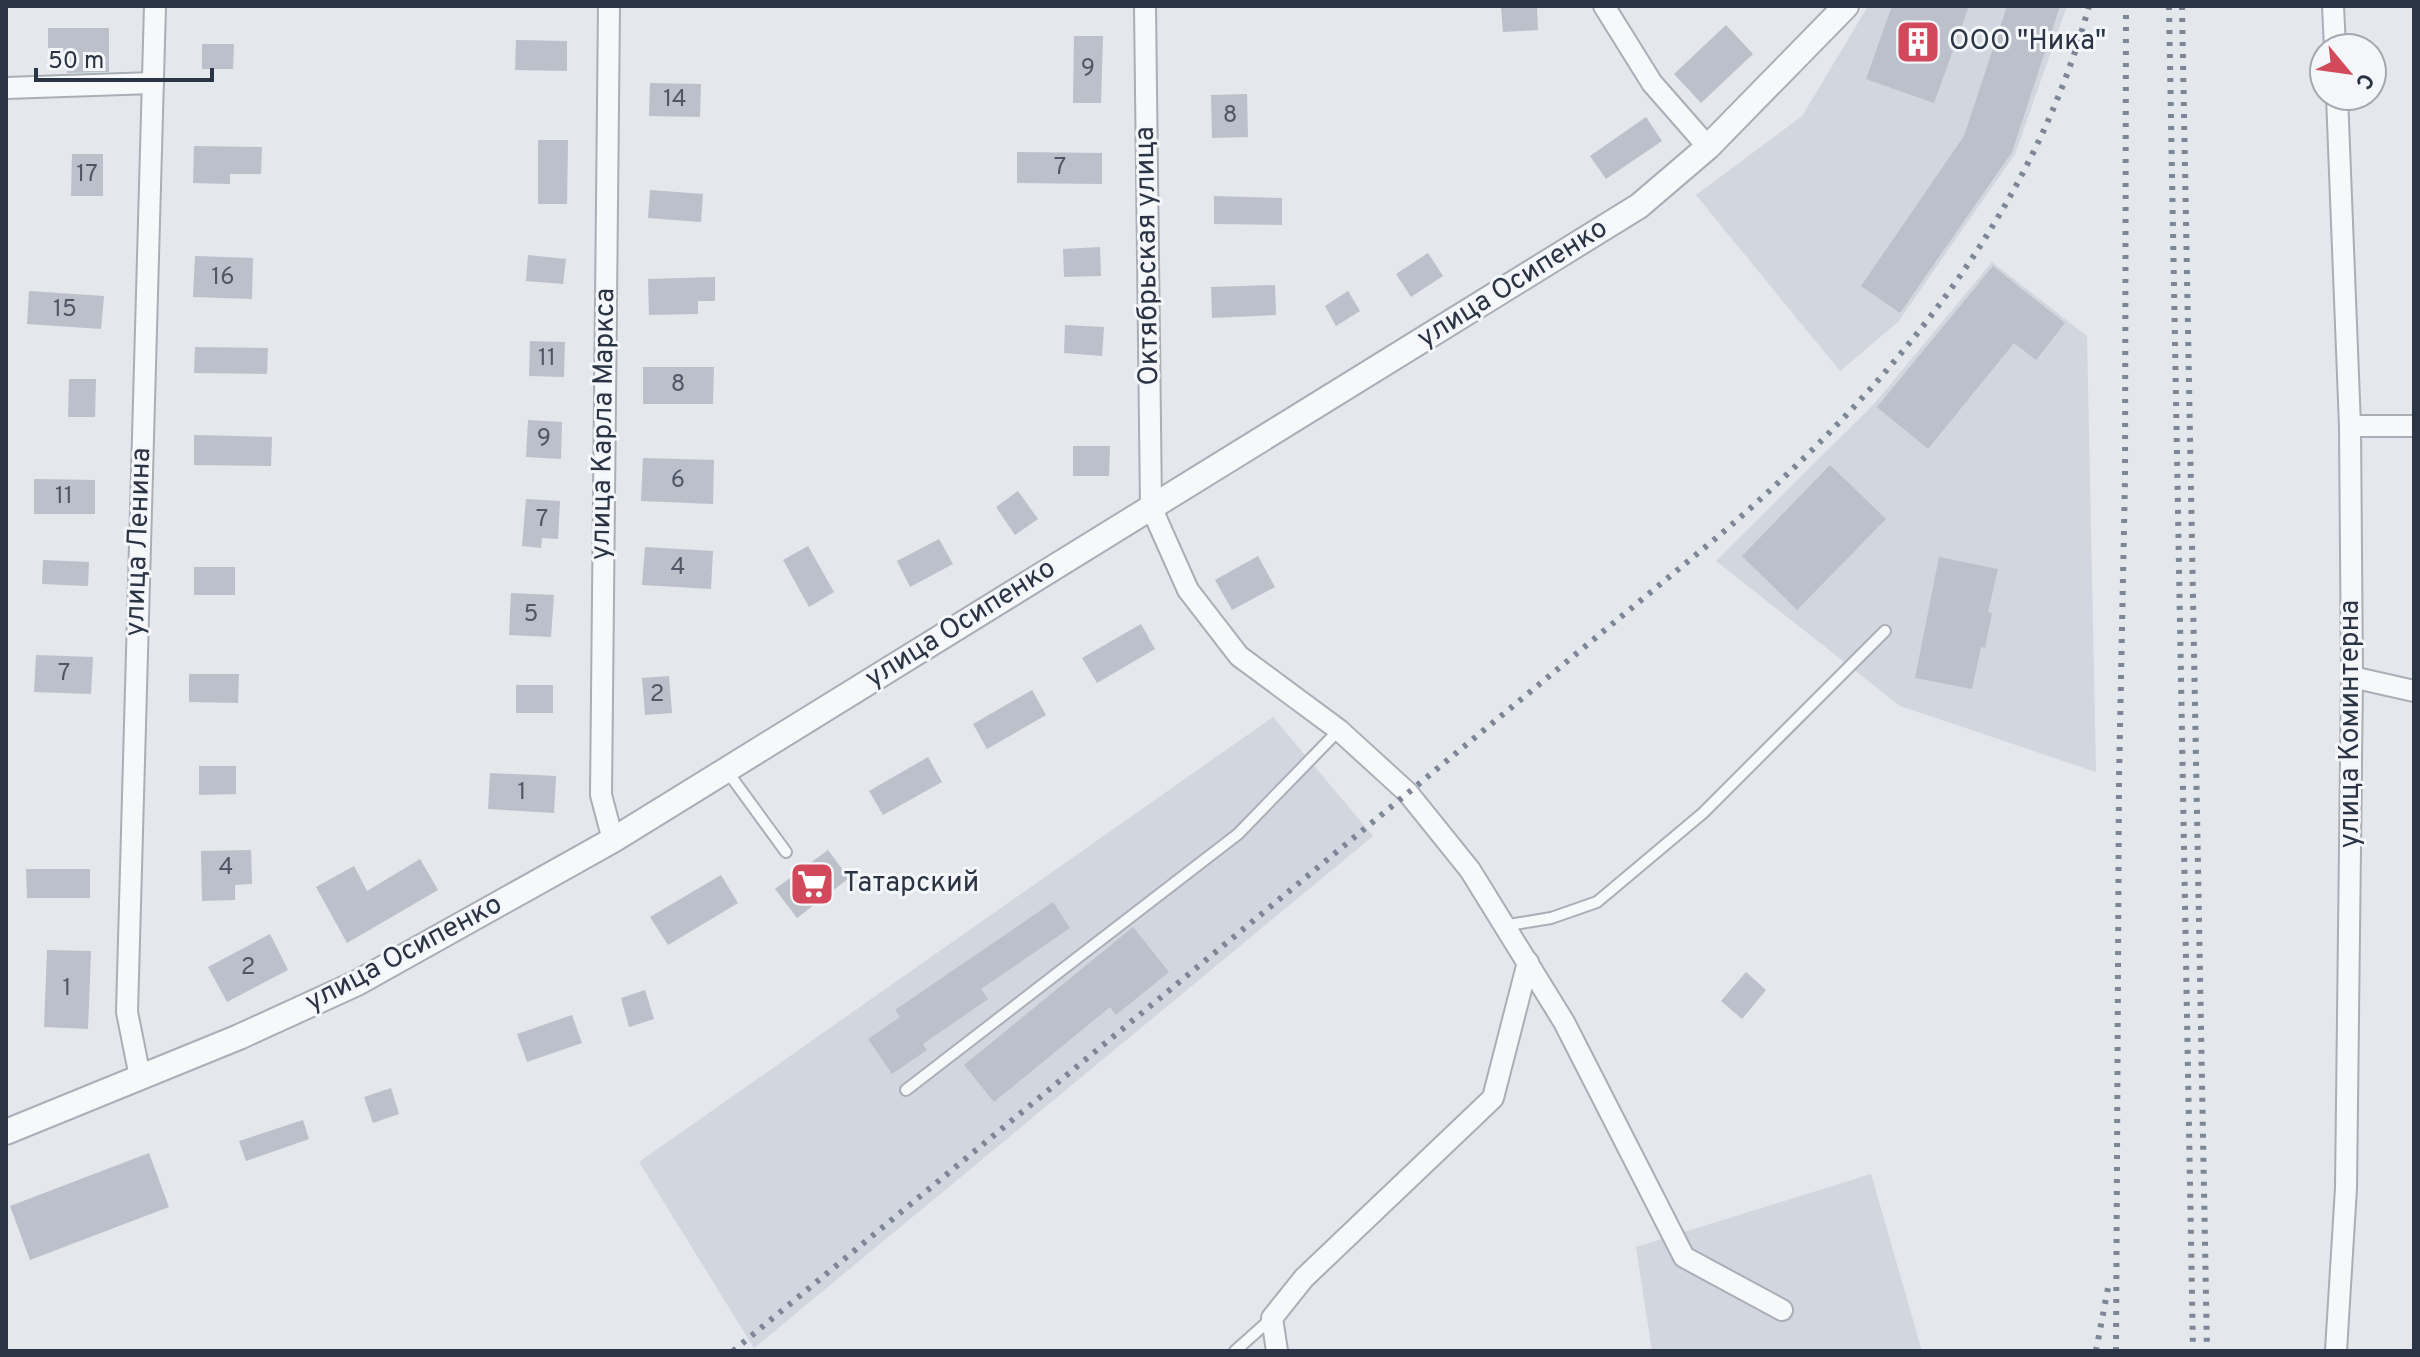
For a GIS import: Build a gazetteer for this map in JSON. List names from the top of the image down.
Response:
{
  "streets": {
    "street": [
      "Октябрьская улица",
      "улица Осипенко",
      "улица Карла Маркса",
      "улица Ленина",
      "улица Коминтерна"
    ]
  },
  "crossings": [
    ["Октябрьская улица", "улица Осипенко"],
    ["улица Осипенко", "улица Карла Маркса"],
    ["улица Осипенко", "улица Ленина"]
  ],
  "places": {
    "building": ["ООО \"Ника\""],
    "supermarket": ["Татарский"]
  },
  "house_numbers": [
    "9",
    "14",
    "8",
    "7",
    "17",
    "16",
    "15",
    "11",
    "8",
    "9",
    "6",
    "11",
    "7",
    "4",
    "5",
    "7",
    "2",
    "1",
    "4",
    "2",
    "1"
  ],
  "scale_bar": "50 m",
  "north": "bottom right"
}
